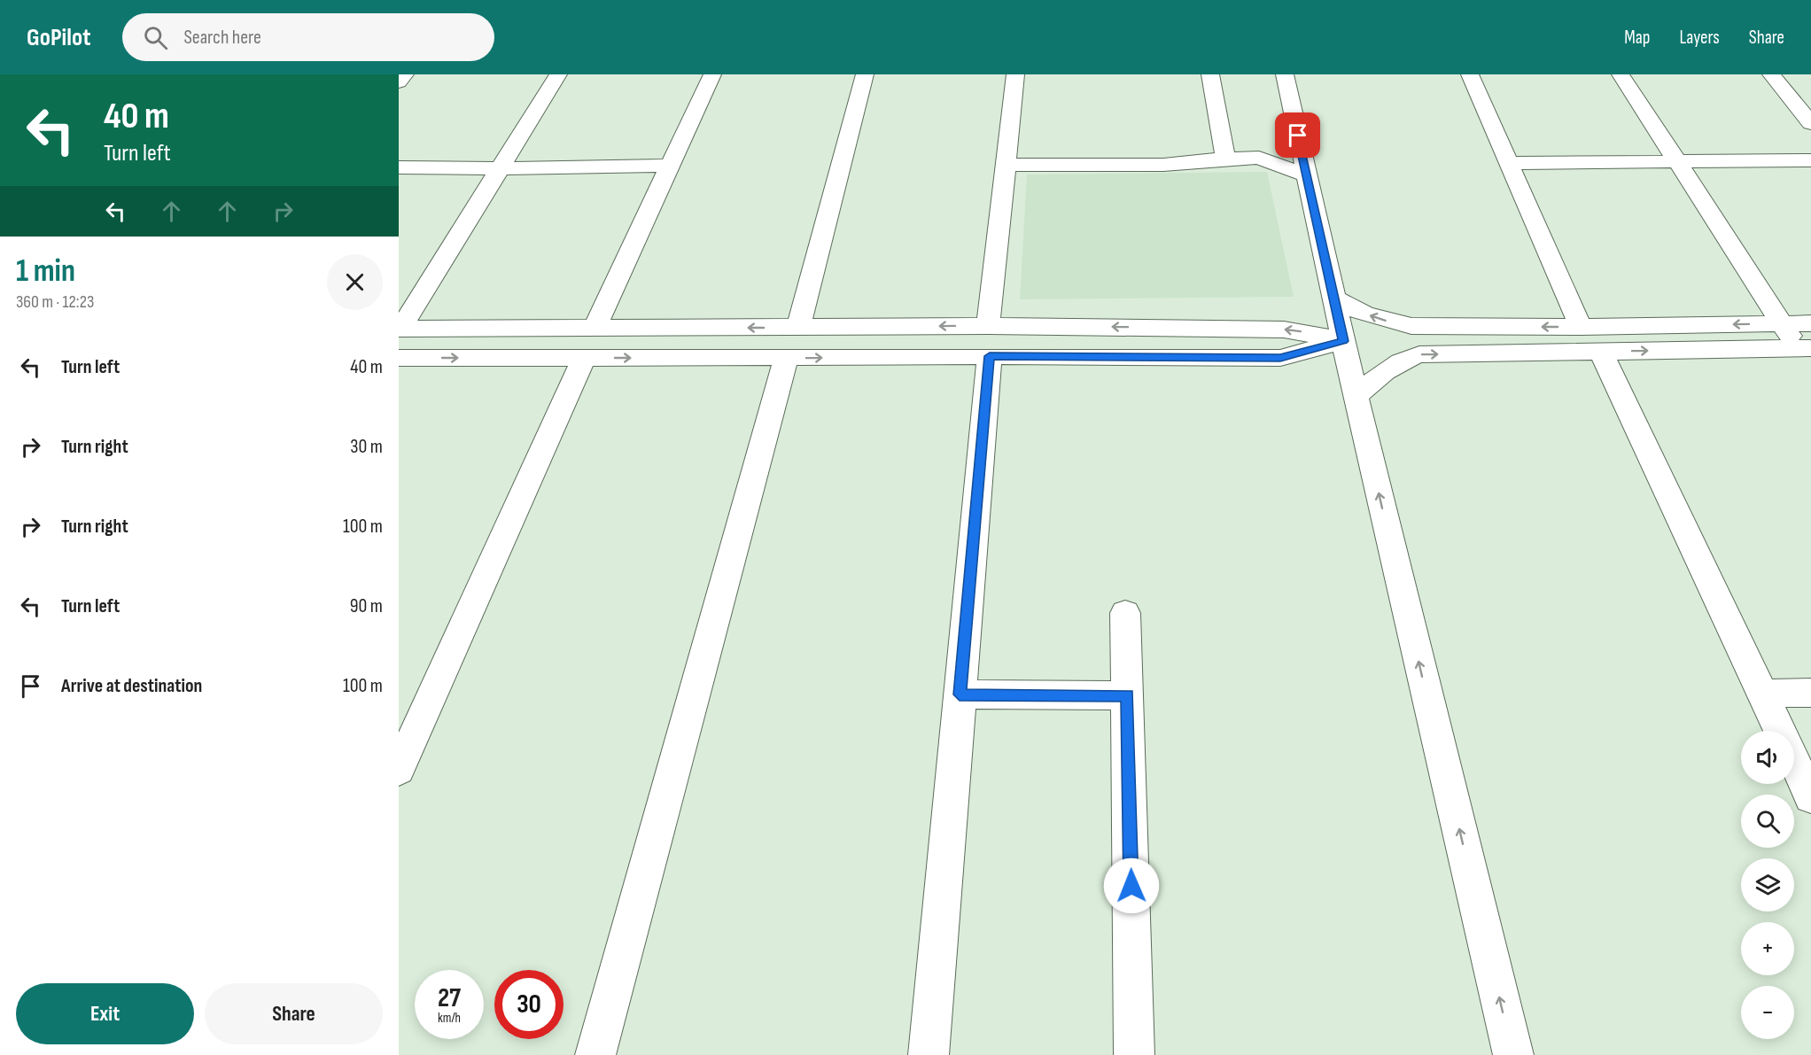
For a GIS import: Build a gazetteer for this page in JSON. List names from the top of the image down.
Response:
{
  "page": {
    "header": "GoPilot",
    "search": "Search here",
    "nav": ["Map", "Layers", "Share"],
    "turn": ["40 m", "Turn left"],
    "heading": ["1 min", "360 m · 12:23"],
    "list": [
      {
        "name": "Turn left",
        "value": "40 m"
      },
      {
        "name": "Turn right",
        "value": "30 m"
      },
      {
        "name": "Turn right",
        "value": "100 m"
      },
      {
        "name": "Turn left",
        "value": "90 m"
      },
      {
        "name": "Arrive at destination",
        "value": "100 m"
      }
    ],
    "map_buttons": ["+", "−"],
    "speed": "27 km/h",
    "limit": "30",
    "buttons": ["Exit", "Share"]
  }
}
